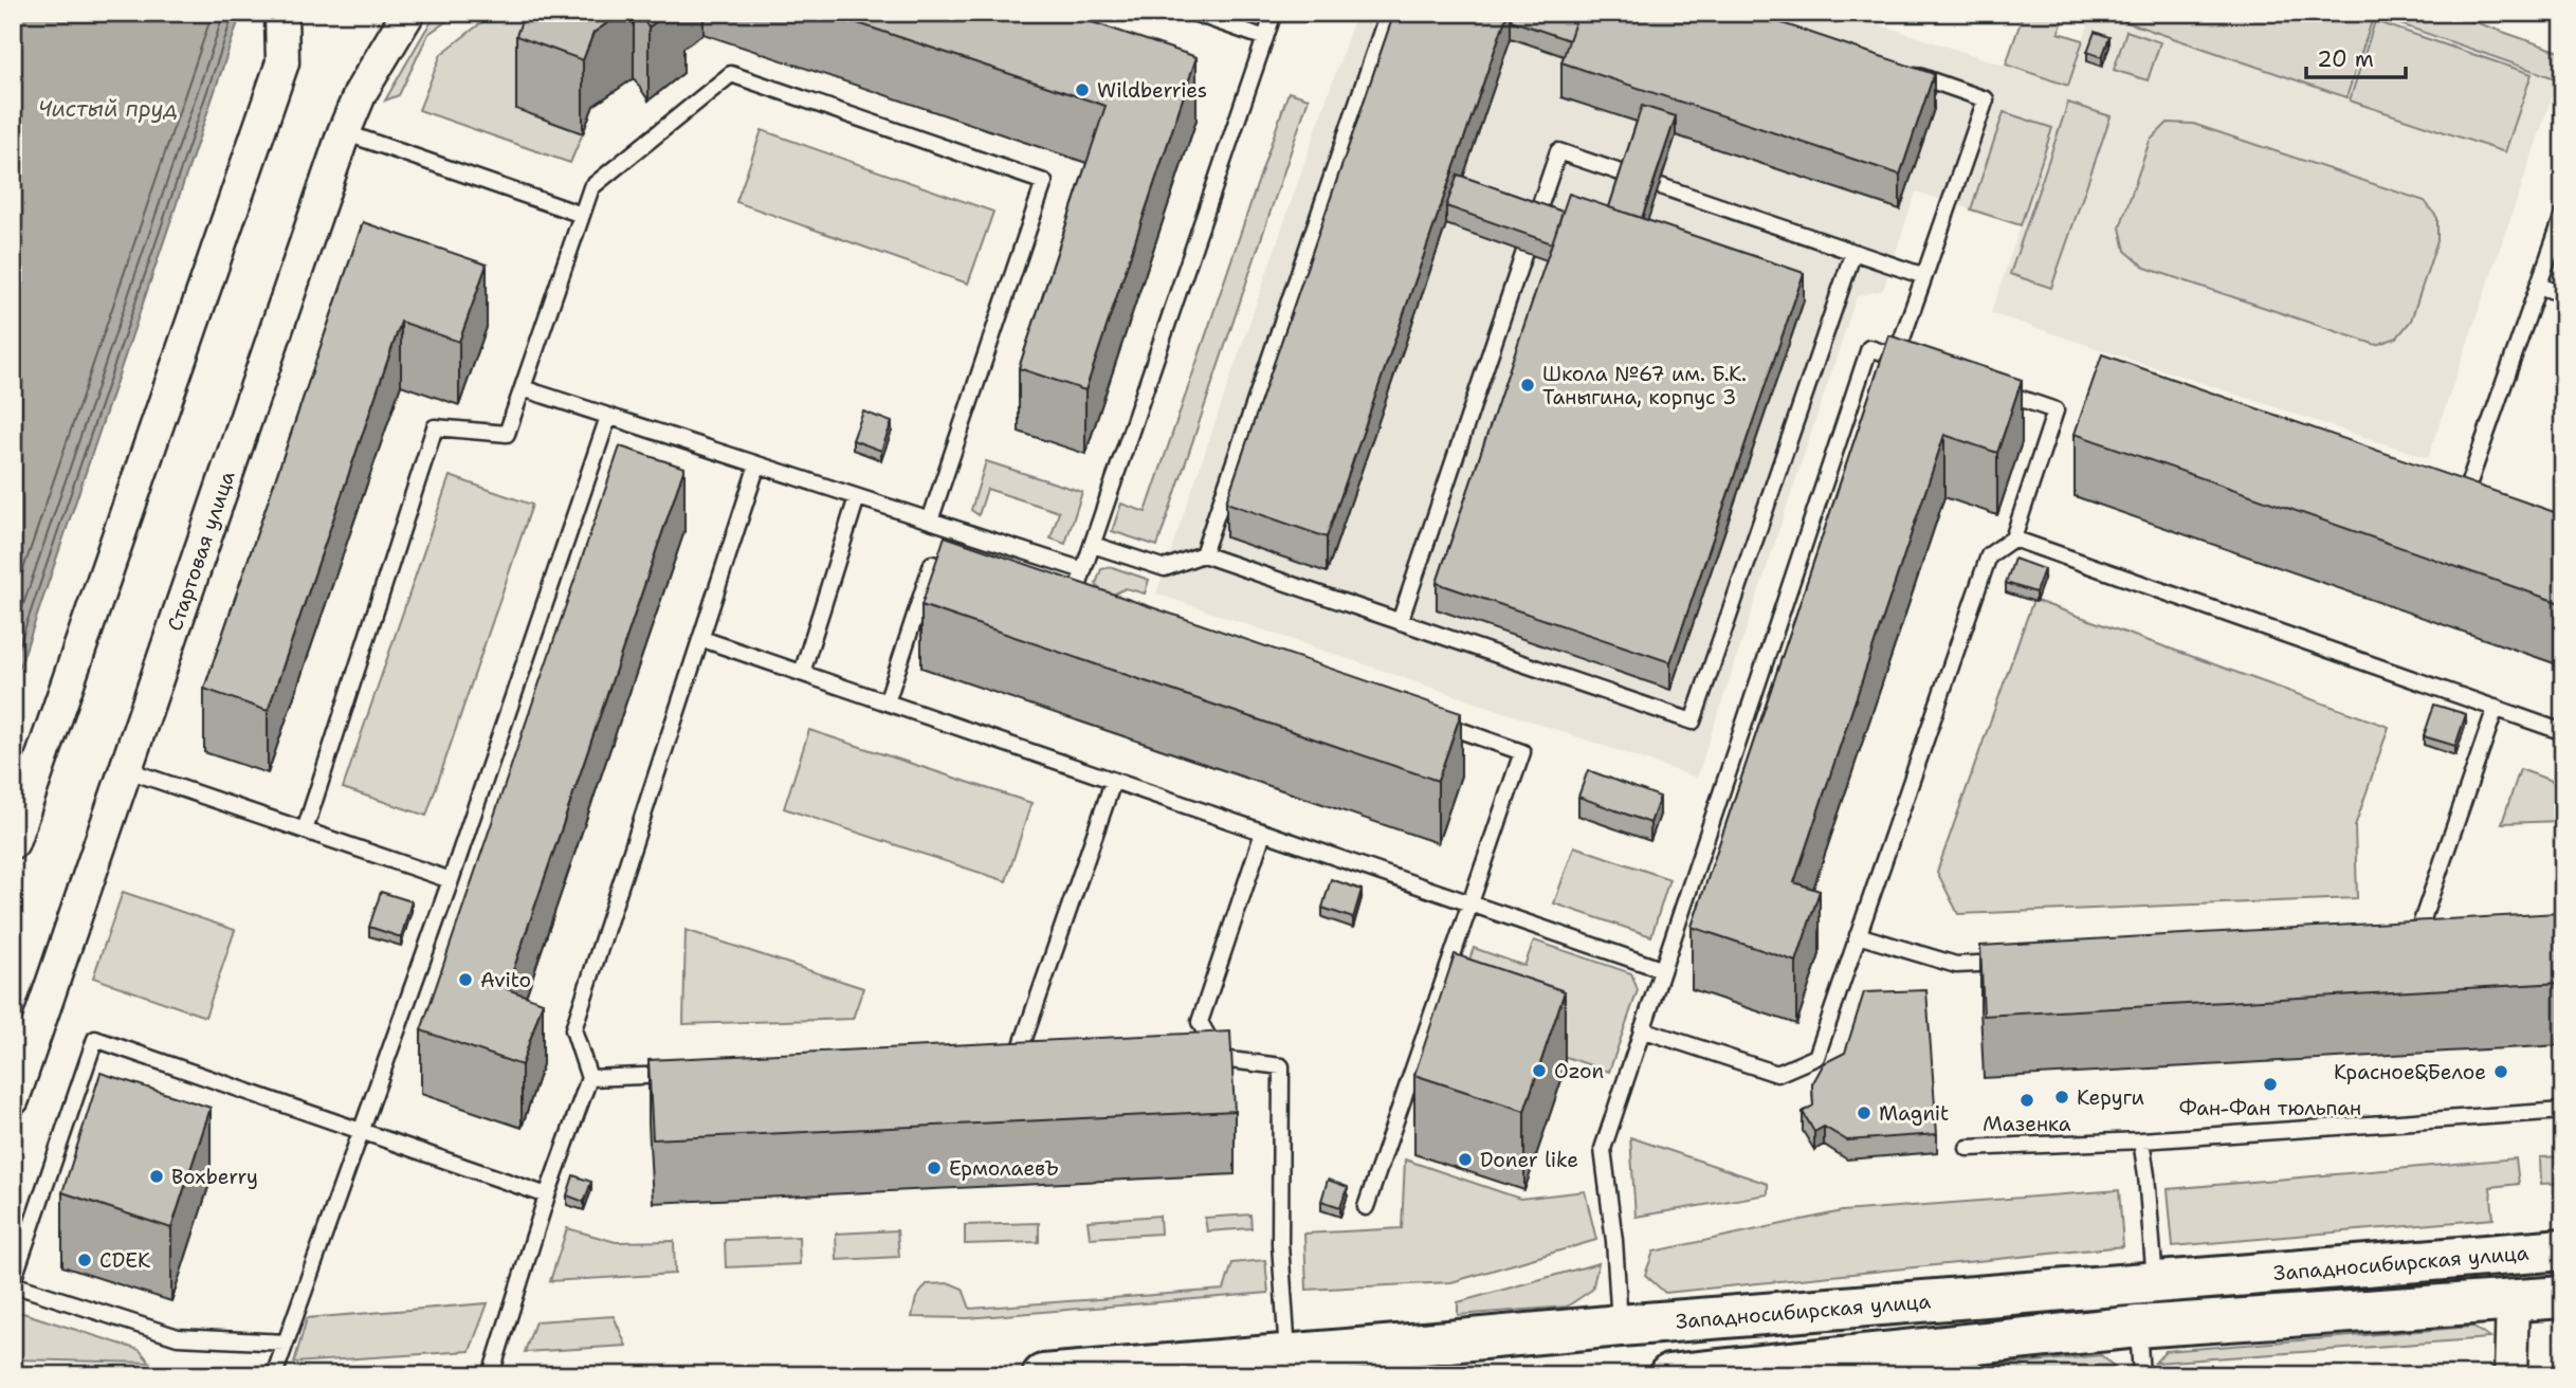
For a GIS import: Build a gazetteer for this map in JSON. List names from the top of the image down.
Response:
{
  "streets": {
    "main road": ["Западносибирская улица"],
    "street": ["Стартовая улица"]
  },
  "water": ["Чистый пруд"],
  "places": [
    "Wildberries",
    "Школа №67 им. Б.К. Таныгина, корпус 3",
    "Avito",
    "Ozon",
    "Красное&Белое",
    "Фан-Фан тюльпан",
    "Керуги",
    "Мазенка",
    "Magnit",
    "Doner like",
    "ЕрмолаевЪ",
    "Boxberry",
    "CDEK"
  ],
  "scale_bar": "20 m"
}
